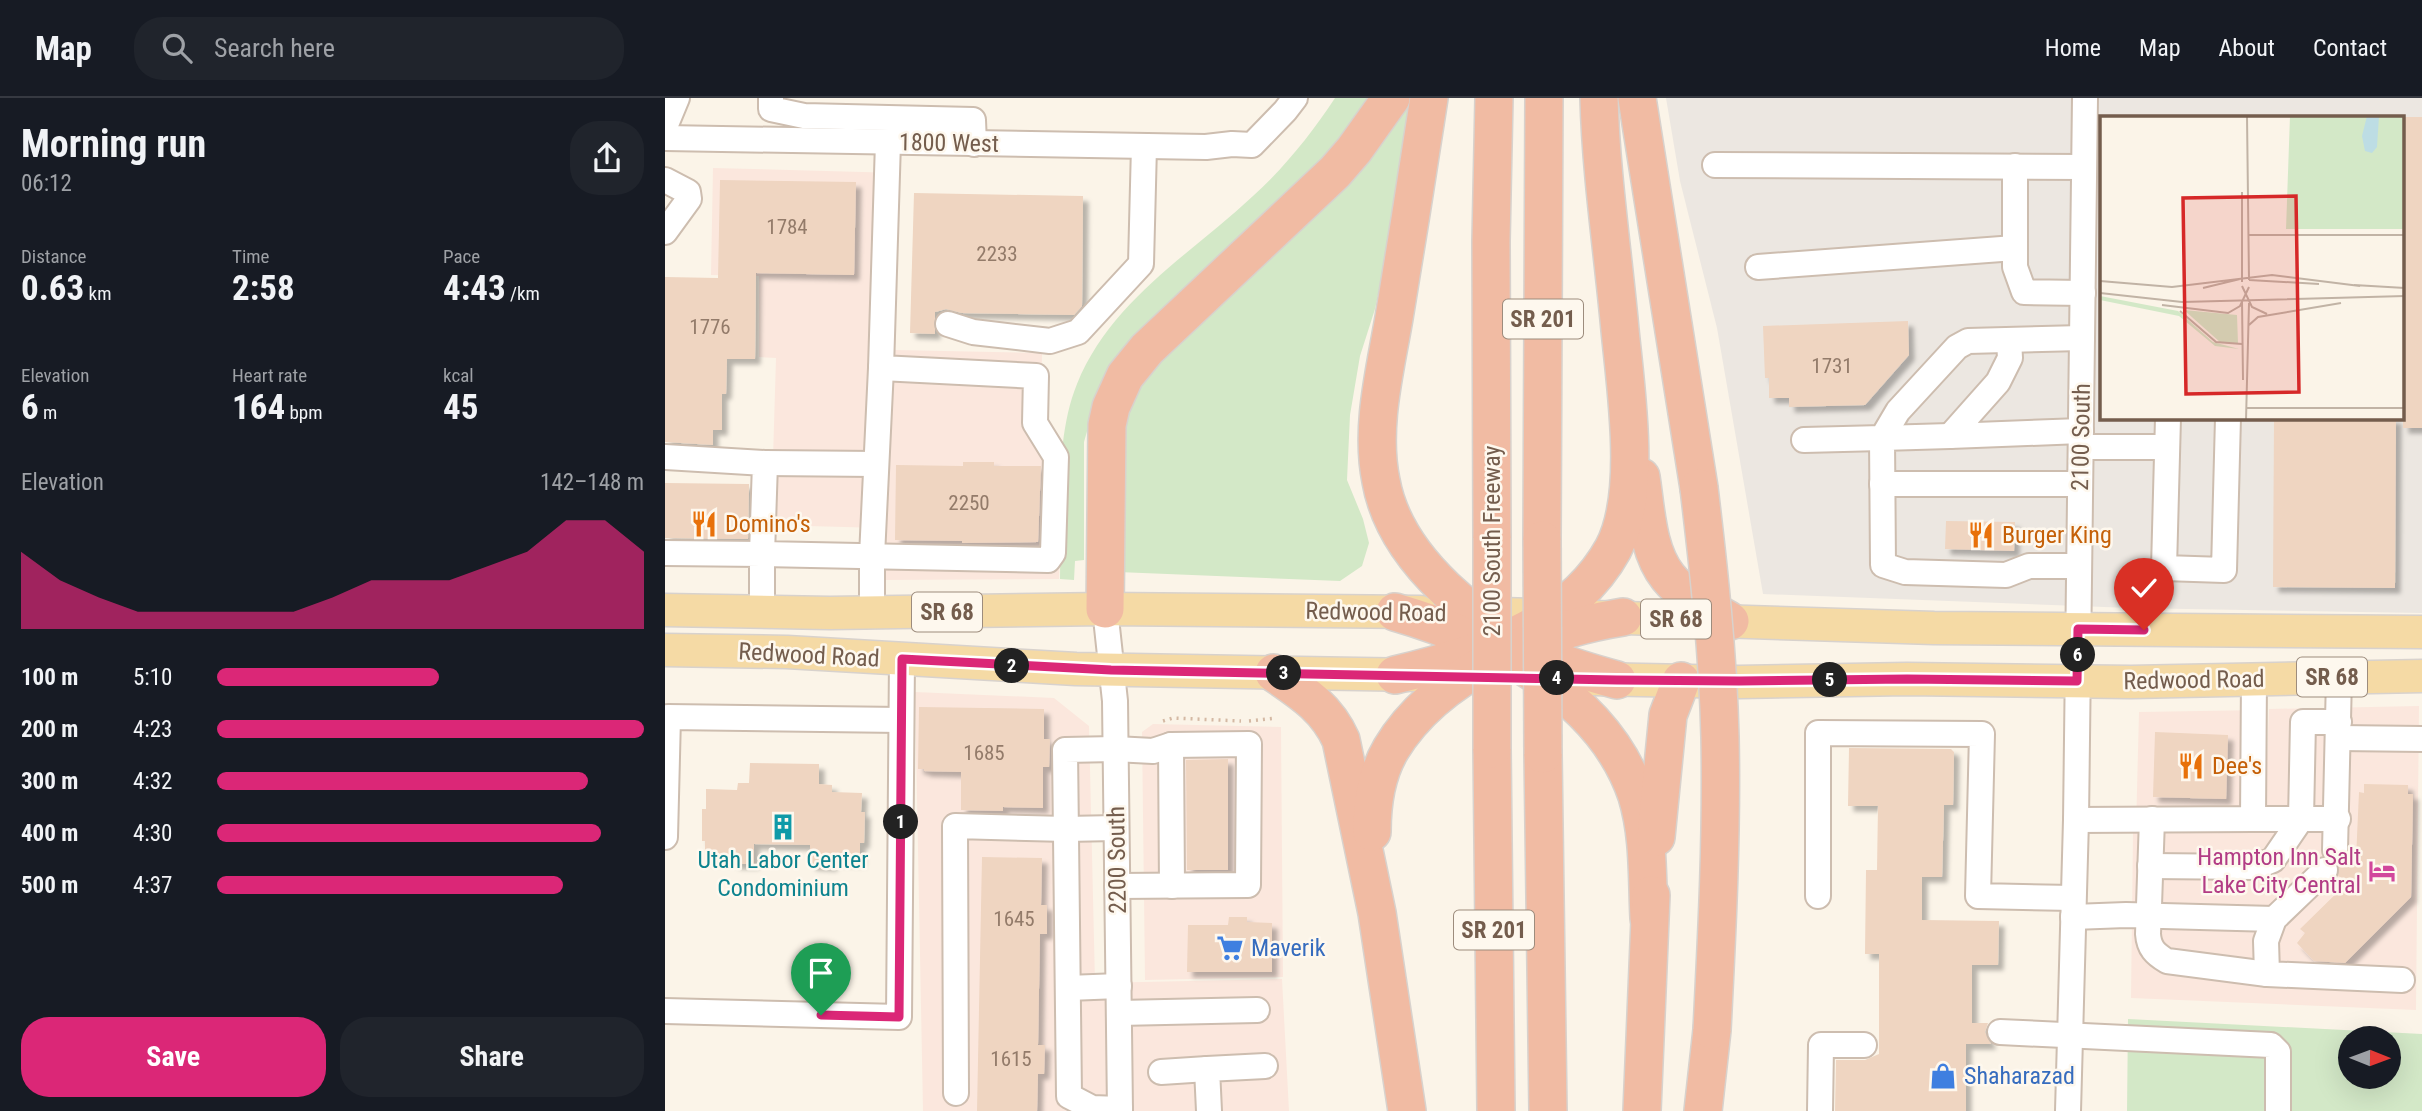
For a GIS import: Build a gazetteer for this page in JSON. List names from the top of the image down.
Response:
{
  "streets": {
    "highway": ["SR 201", "2100 South Freeway"],
    "main road": ["SR 68", "Redwood Road"],
    "street": ["1800 West", "2100 South", "2200 South"]
  },
  "crossings": [
    ["2100 South", "Redwood Road"],
    ["Redwood Road", "2200 South"]
  ],
  "places": {
    "restaurant": ["Domino's", "Burger King", "Dee's"],
    "building": ["Utah Labor Center Condominium"],
    "hotel": ["Hampton Inn Salt Lake City Central"],
    "supermarket": ["Maverik"],
    "shop": ["Shaharazad"]
  },
  "house_numbers": [
    "1784",
    "2233",
    "1776",
    "1731",
    "2250",
    "1685",
    "1645",
    "1615"
  ],
  "north": "right",
  "page": {
    "header": "Map",
    "search": "Search here",
    "nav": [
      "Home",
      "Map",
      "About",
      "Contact"
    ],
    "heading": ["Morning run", "06:12"],
    "stats": [
      ["Distance", "0.63 km"],
      ["Time", "2:58"],
      ["Pace", "4:43 /km"],
      ["Elevation", "6 m"],
      ["Heart rate", "164 bpm"],
      ["kcal", "45"]
    ],
    "chart": ["Elevation", "142–148 m"],
    "pins": [
      "6",
      "2",
      "3",
      "4",
      "5",
      "1"
    ],
    "list": [
      {
        "name": "100 m",
        "note": "5:10"
      },
      {
        "name": "200 m",
        "note": "4:23"
      },
      {
        "name": "300 m",
        "note": "4:32"
      },
      {
        "name": "400 m",
        "note": "4:30"
      },
      {
        "name": "500 m",
        "note": "4:37"
      }
    ],
    "buttons": ["Save", "Share"]
  }
}
